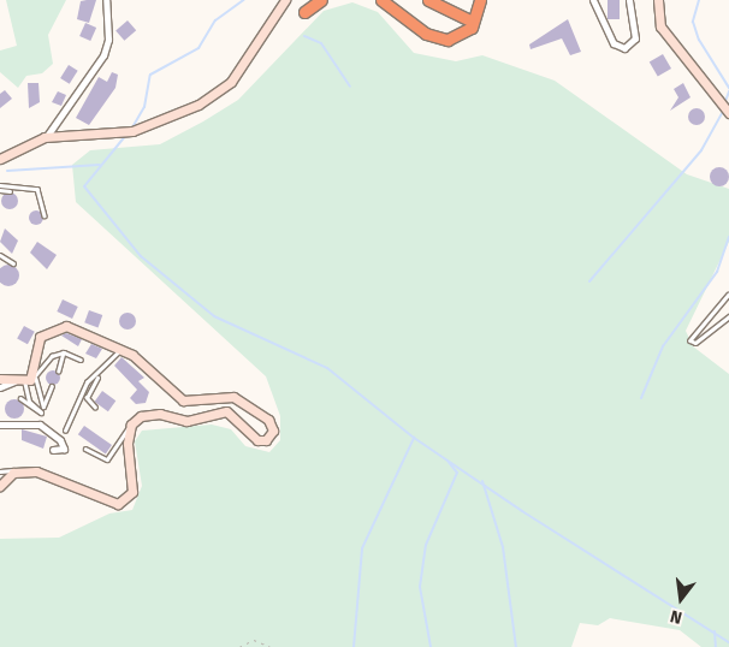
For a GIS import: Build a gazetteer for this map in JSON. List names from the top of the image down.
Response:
{
  "north": "bottom"
}
